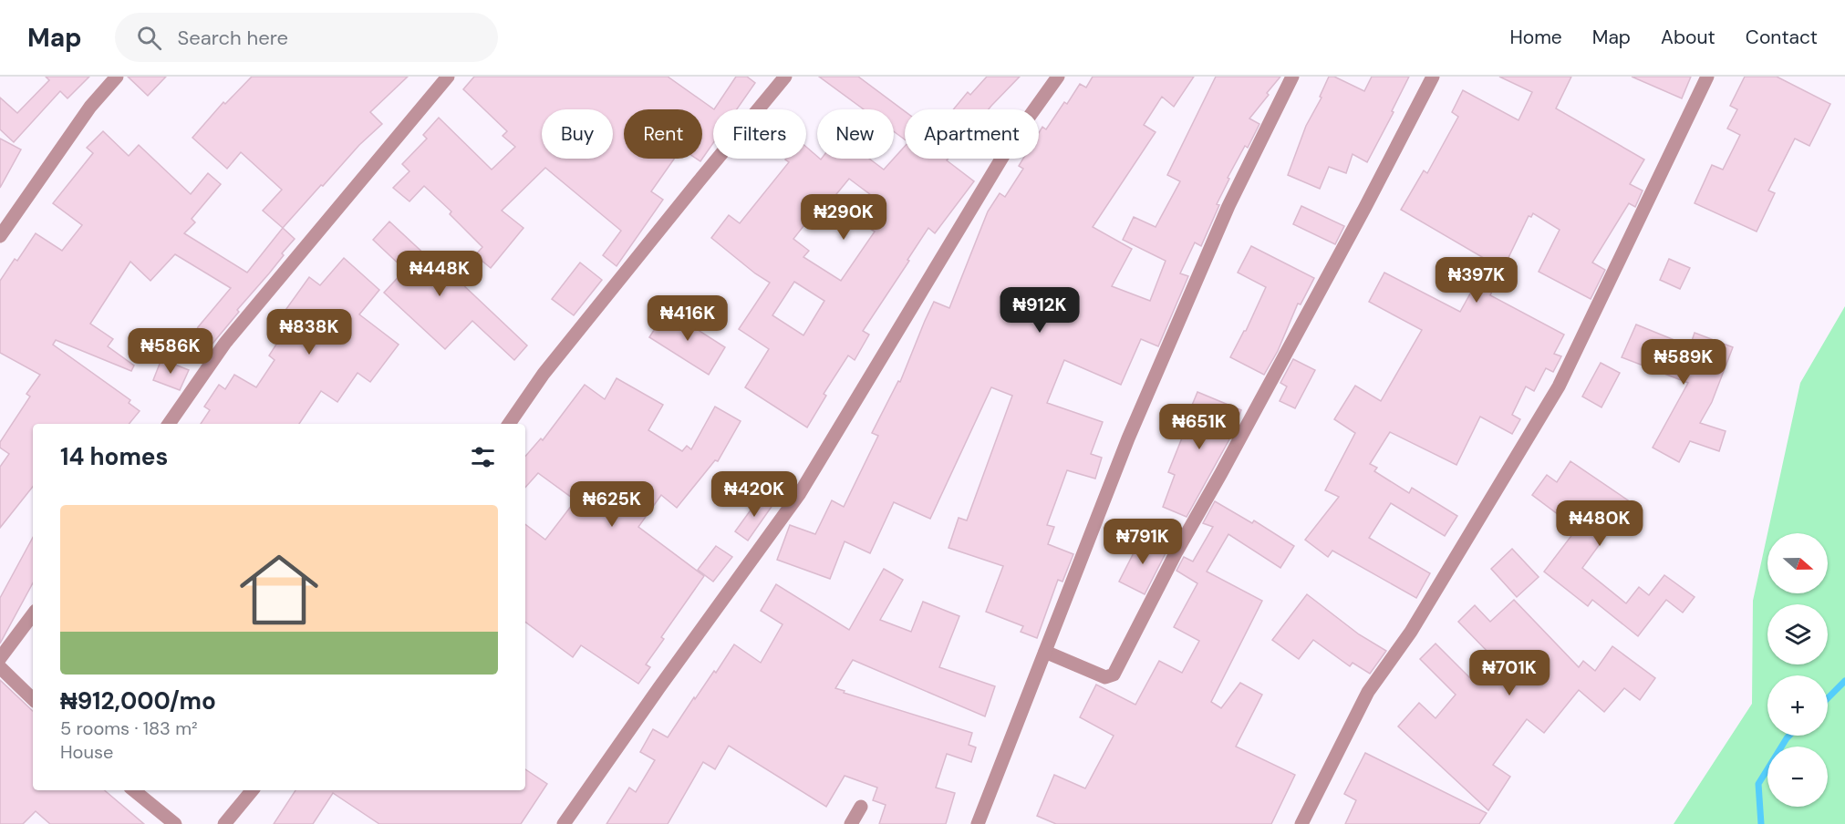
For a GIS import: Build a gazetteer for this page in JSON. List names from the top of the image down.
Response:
{
  "north": "right",
  "page": {
    "header": "Map",
    "search": "Search here",
    "nav": [
      "Home",
      "Map",
      "About",
      "Contact"
    ],
    "chip": [
      "Buy",
      "Rent",
      "Filters",
      "New",
      "Apartment"
    ],
    "price": [
      "₦290K",
      "₦448K",
      "₦397K",
      "₦912K",
      "₦416K",
      "₦838K",
      "₦586K",
      "₦589K",
      "₦651K",
      "₦420K",
      "₦625K",
      "₦480K",
      "₦791K",
      "₦701K"
    ],
    "heading": "14 homes",
    "list": [
      {
        "name": "₦912,000/mo",
        "note": "5 rooms · 183 m² · House"
      }
    ],
    "map_buttons": ["+", "−"]
  }
}
